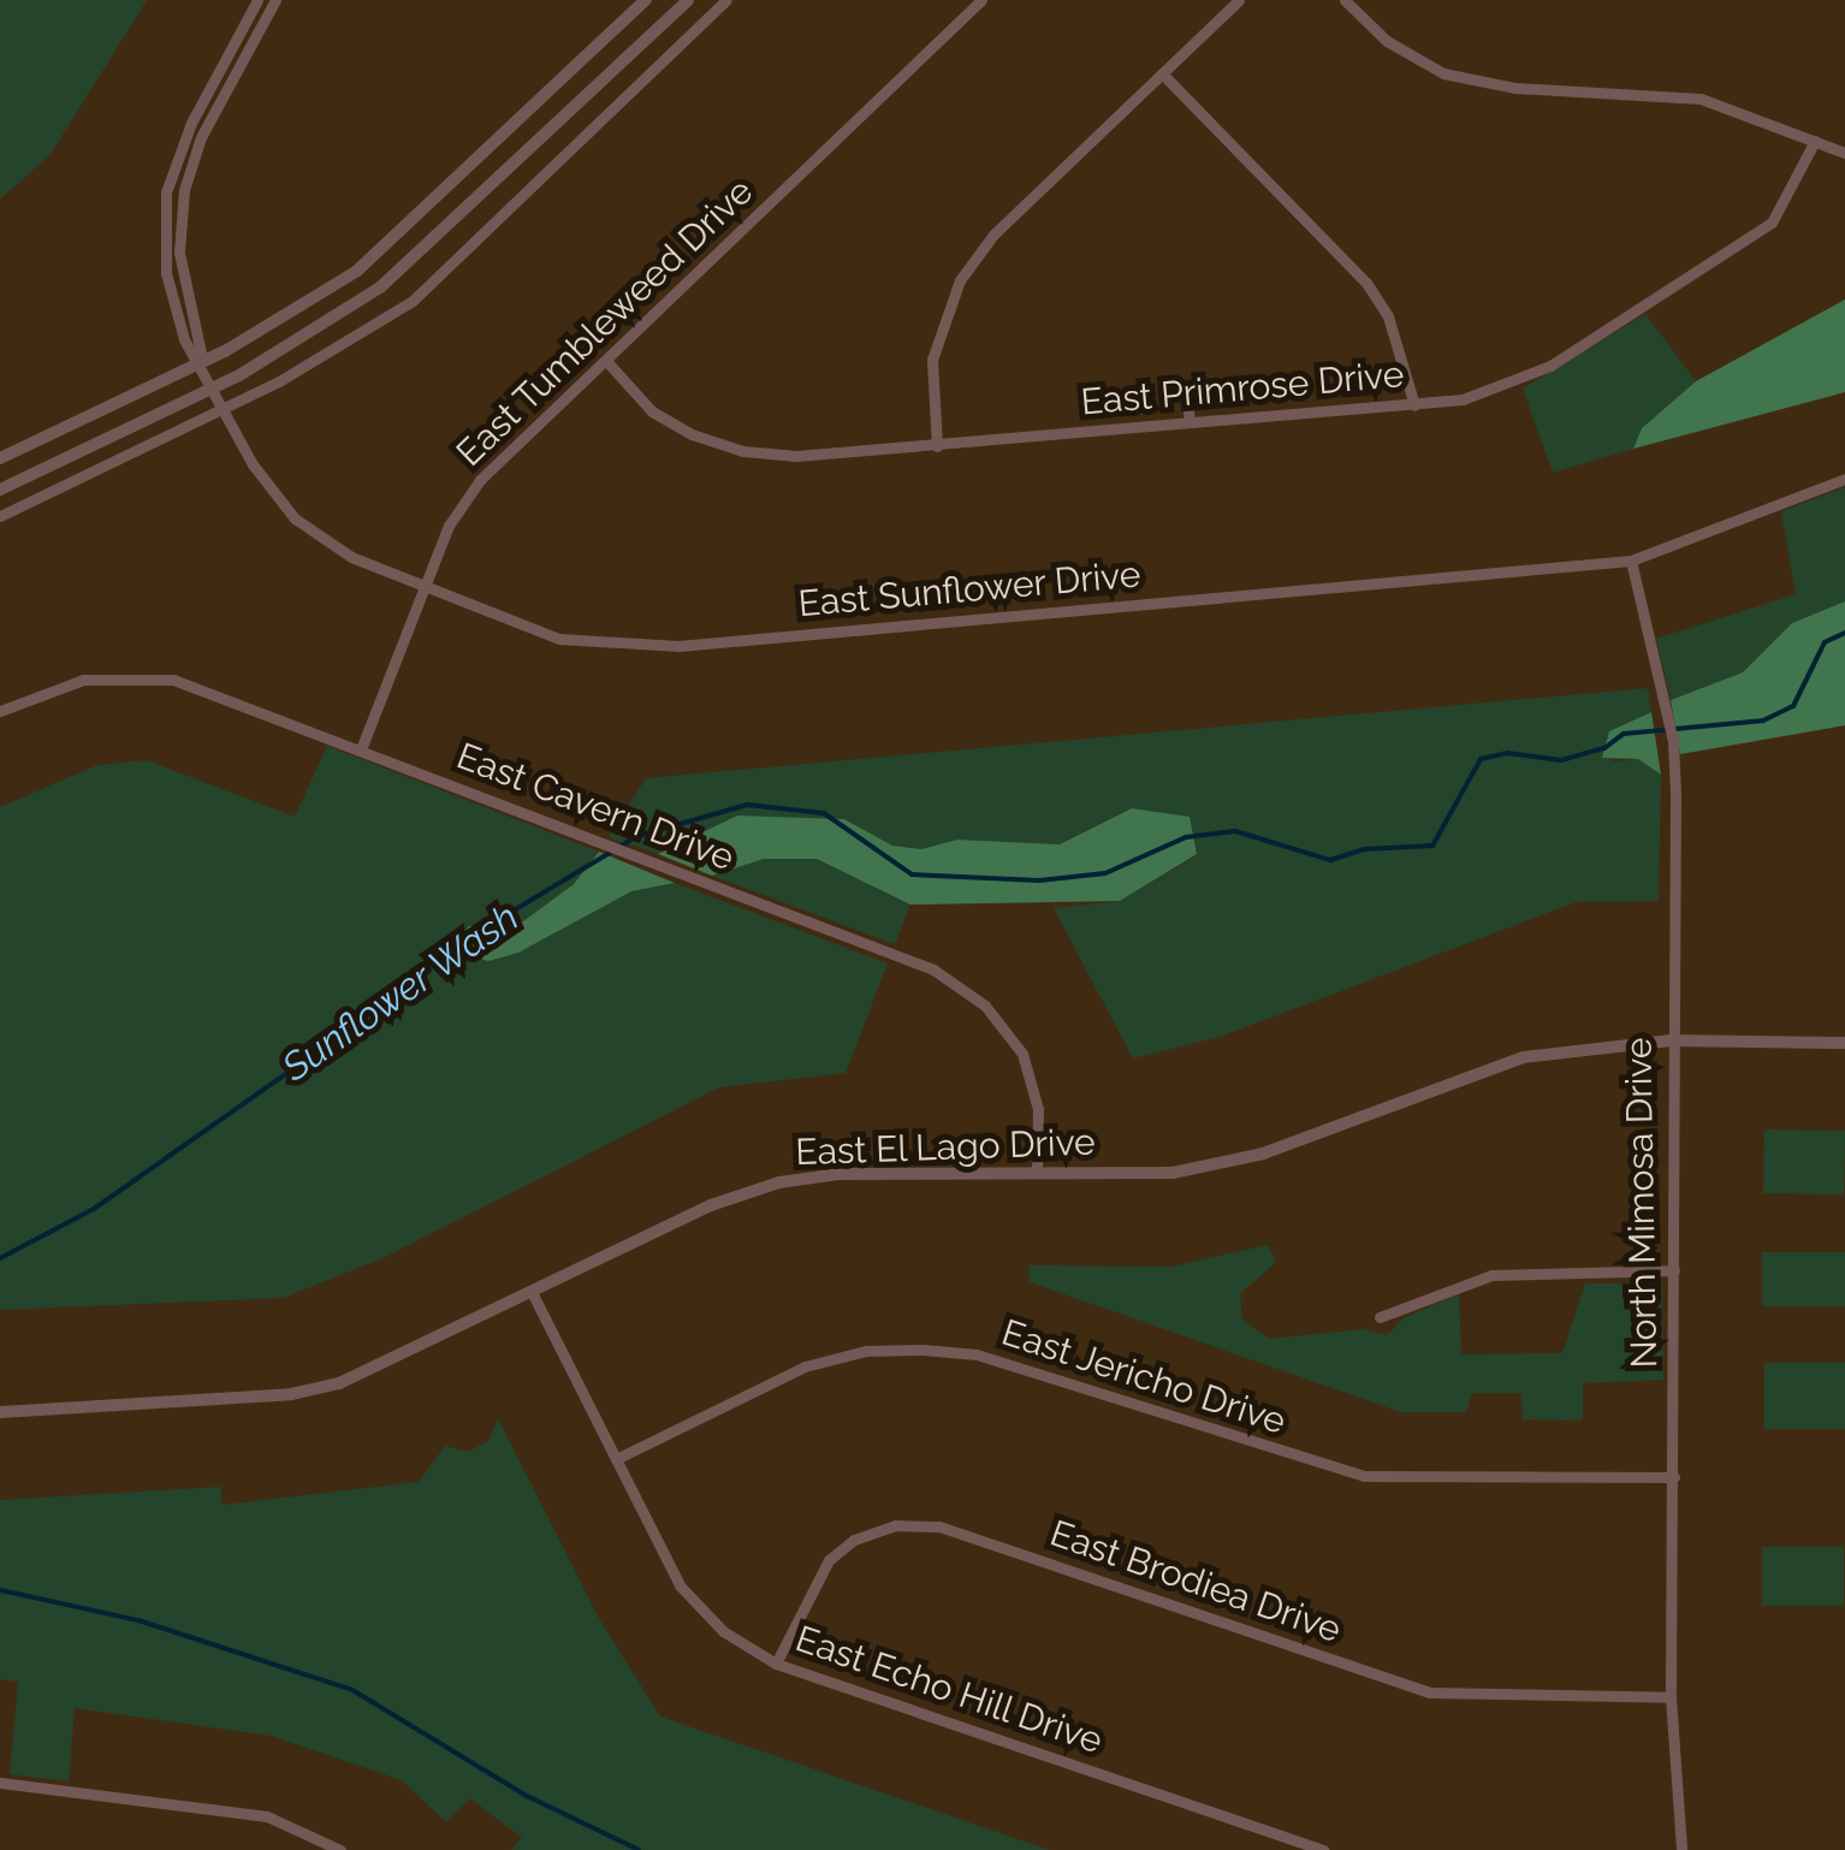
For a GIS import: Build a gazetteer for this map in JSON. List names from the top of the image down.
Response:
{
  "streets": {
    "street": [
      "East Tumbleweed Drive",
      "East Primrose Drive",
      "East Sunflower Drive",
      "East Cavern Drive",
      "East El Lago Drive",
      "North Mimosa Drive",
      "East Jericho Drive",
      "East Brodiea Drive",
      "East Echo Hill Drive"
    ]
  },
  "crossings": [
    ["East Tumbleweed Drive", "East Primrose Drive"],
    ["East Tumbleweed Drive", "East Sunflower Drive"],
    ["East Tumbleweed Drive", "East Cavern Drive"],
    ["East Sunflower Drive", "North Mimosa Drive"],
    ["East Cavern Drive", "East El Lago Drive"],
    ["East El Lago Drive", "North Mimosa Drive"],
    ["East El Lago Drive", "East Echo Hill Drive"],
    ["North Mimosa Drive", "East Jericho Drive"],
    ["North Mimosa Drive", "East Brodiea Drive"],
    ["East Jericho Drive", "East Echo Hill Drive"],
    ["East Brodiea Drive", "East Echo Hill Drive"]
  ],
  "water": ["Sunflower Wash"]
}
